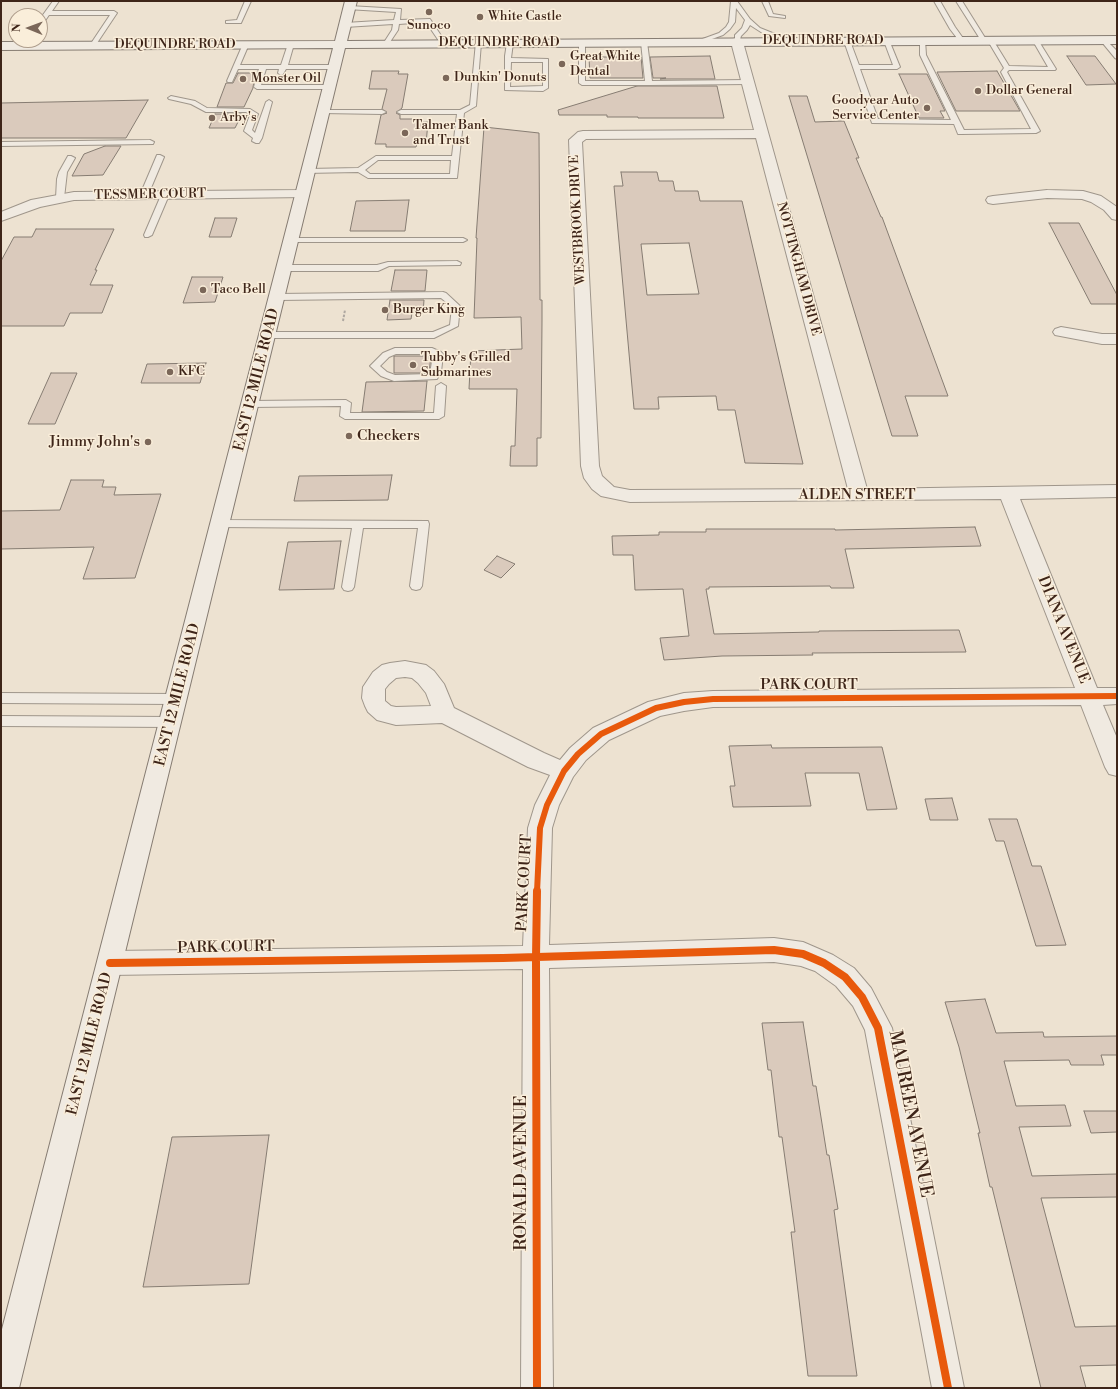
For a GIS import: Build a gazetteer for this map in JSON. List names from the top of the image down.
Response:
{
  "streets": {
    "street": [
      "DEQUINDRE ROAD",
      "TESSMER COURT",
      "WESTBROOK DRIVE",
      "NOTTINGHAM DRIVE",
      "EAST 12 MILE ROAD",
      "ALDEN STREET",
      "DIANA AVENUE",
      "PARK COURT",
      "MAUREEN AVENUE",
      "RONALD AVENUE"
    ]
  },
  "crossings": [
    ["DEQUINDRE ROAD", "NOTTINGHAM DRIVE"],
    ["DEQUINDRE ROAD", "EAST 12 MILE ROAD"],
    ["TESSMER COURT", "EAST 12 MILE ROAD"],
    ["WESTBROOK DRIVE", "NOTTINGHAM DRIVE"],
    ["WESTBROOK DRIVE", "ALDEN STREET"],
    ["NOTTINGHAM DRIVE", "ALDEN STREET"],
    ["EAST 12 MILE ROAD", "PARK COURT"],
    ["ALDEN STREET", "DIANA AVENUE"],
    ["DIANA AVENUE", "PARK COURT"],
    ["PARK COURT", "MAUREEN AVENUE"],
    ["PARK COURT", "RONALD AVENUE"],
    ["MAUREEN AVENUE", "RONALD AVENUE"]
  ],
  "places": [
    "Sunoco",
    "White Castle",
    "Great White Dental",
    "Dunkin' Donuts",
    "Monster Oil",
    "Dollar General",
    "Goodyear Auto Service Center",
    "Arby's",
    "Talmer Bank and Trust",
    "Taco Bell",
    "Burger King",
    "Tubby's Grilled Submarines",
    "KFC",
    "Checkers",
    "Jimmy John's"
  ],
  "north": "left"
}
